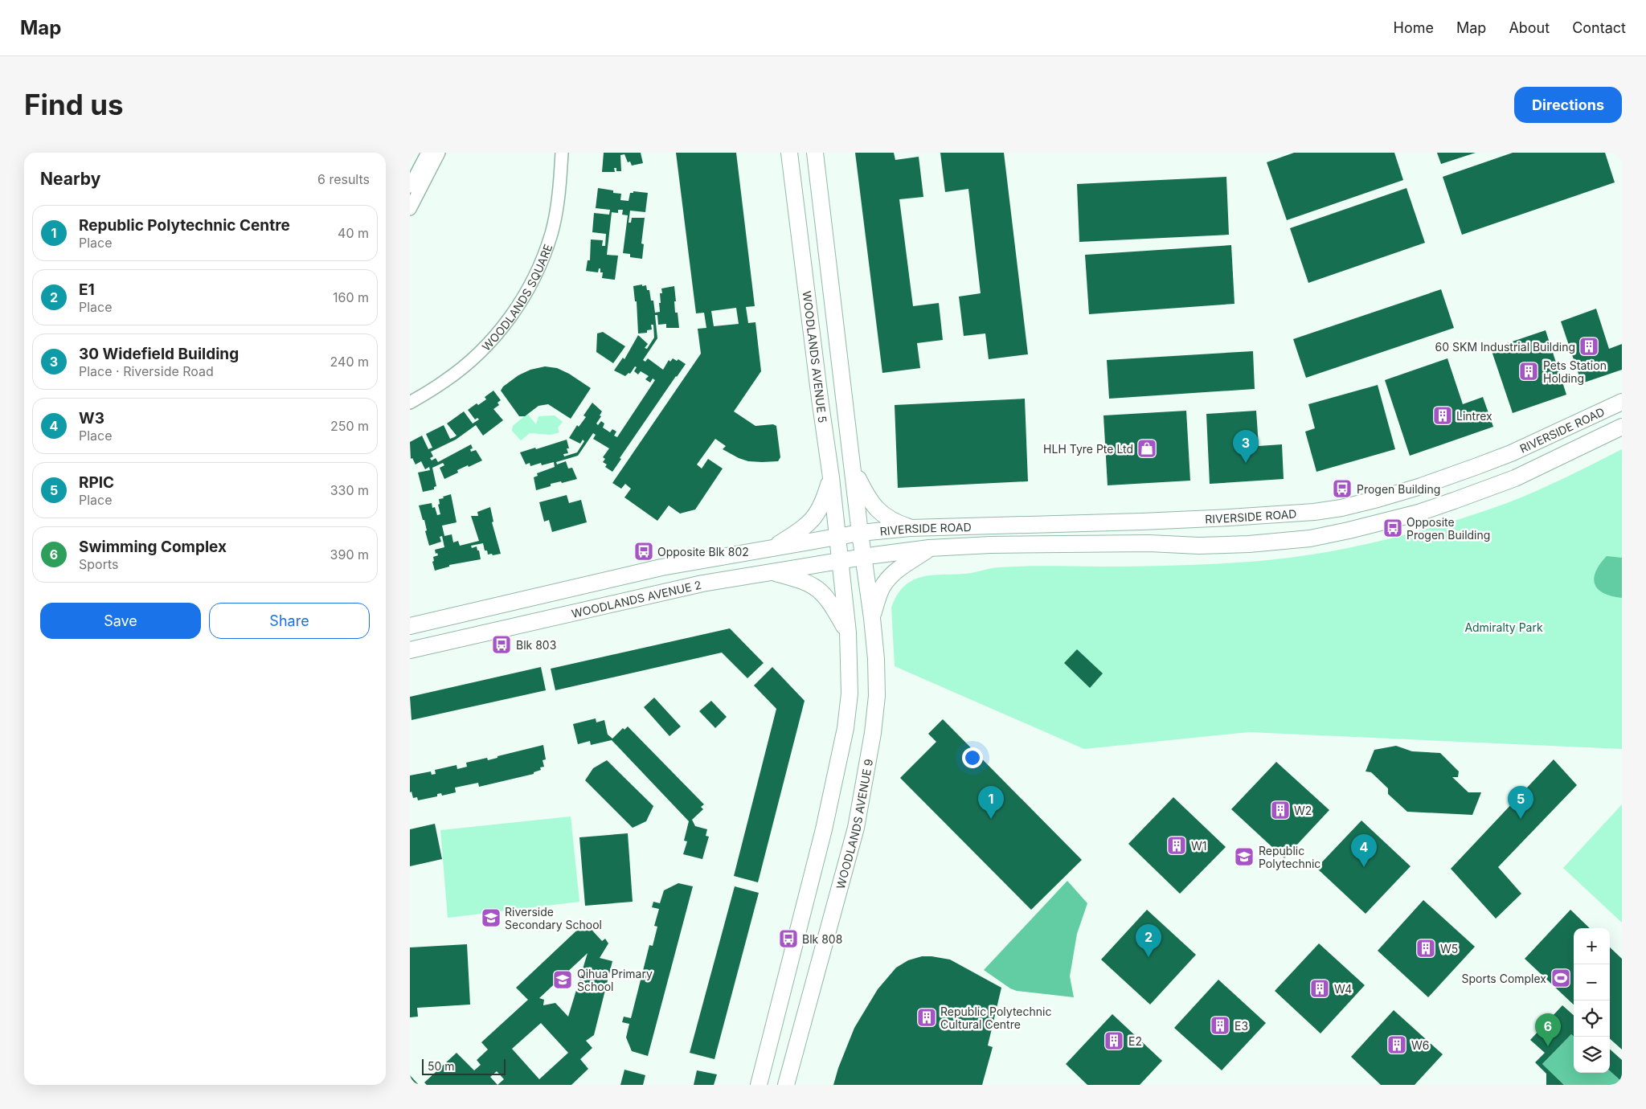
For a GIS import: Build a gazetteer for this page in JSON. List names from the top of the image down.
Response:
{
  "streets": {
    "main road": [
      "WOODLANDS AVENUE 5",
      "RIVERSIDE ROAD",
      "WOODLANDS AVENUE 2",
      "WOODLANDS AVENUE 9"
    ],
    "street": ["WOODLANDS SQUARE"]
  },
  "crossings": [
    ["WOODLANDS AVENUE 5", "WOODLANDS AVENUE 2"],
    ["RIVERSIDE ROAD", "WOODLANDS AVENUE 2"],
    ["RIVERSIDE ROAD", "WOODLANDS AVENUE 9"],
    ["WOODLANDS AVENUE 2", "WOODLANDS AVENUE 9"]
  ],
  "parks": ["Admiralty Park"],
  "places": {
    "building": [
      "60 SKM Industrial Building",
      "Pets Station Holding",
      "Lintrex",
      "W2",
      "W1",
      "W5",
      "W4",
      "Republic Polytechnic Cultural Centre",
      "E3",
      "E2",
      "W6"
    ],
    "shop": ["HLH Tyre Pte Ltd"],
    "bus stop": [
      "Progen Building",
      "Opposite Progen Building",
      "Opposite Blk 802",
      "Blk 803",
      "Blk 808"
    ],
    "school or university": ["Republic Polytechnic", "Riverside Secondary School", "Qihua Primary School"],
    "sports": ["Sports Complex"]
  },
  "scale_bar": "50 m",
  "page": {
    "header": "Map",
    "nav": [
      "Home",
      "Map",
      "About",
      "Contact"
    ],
    "buttons": [
      "Directions",
      ["Save", "Share"]
    ],
    "title": "Find us",
    "heading": ["Nearby", "6 results"],
    "list": [
      {
        "mark": "1",
        "name": "Republic Polytechnic Centre",
        "note": "Place",
        "value": "40 m"
      },
      {
        "mark": "2",
        "name": "E1",
        "note": "Place",
        "value": "160 m"
      },
      {
        "mark": "3",
        "name": "30 Widefield Building",
        "note": "Place · Riverside Road",
        "value": "240 m"
      },
      {
        "mark": "4",
        "name": "W3",
        "note": "Place",
        "value": "250 m"
      },
      {
        "mark": "5",
        "name": "RPIC",
        "note": "Place",
        "value": "330 m"
      },
      {
        "mark": "6",
        "name": "Swimming Complex",
        "note": "Sports",
        "value": "390 m"
      }
    ],
    "pins": [
      "3",
      "1",
      "5",
      "4",
      "2",
      "6"
    ],
    "map_buttons": ["+", "−"],
    "scale": "50 m"
  }
}
